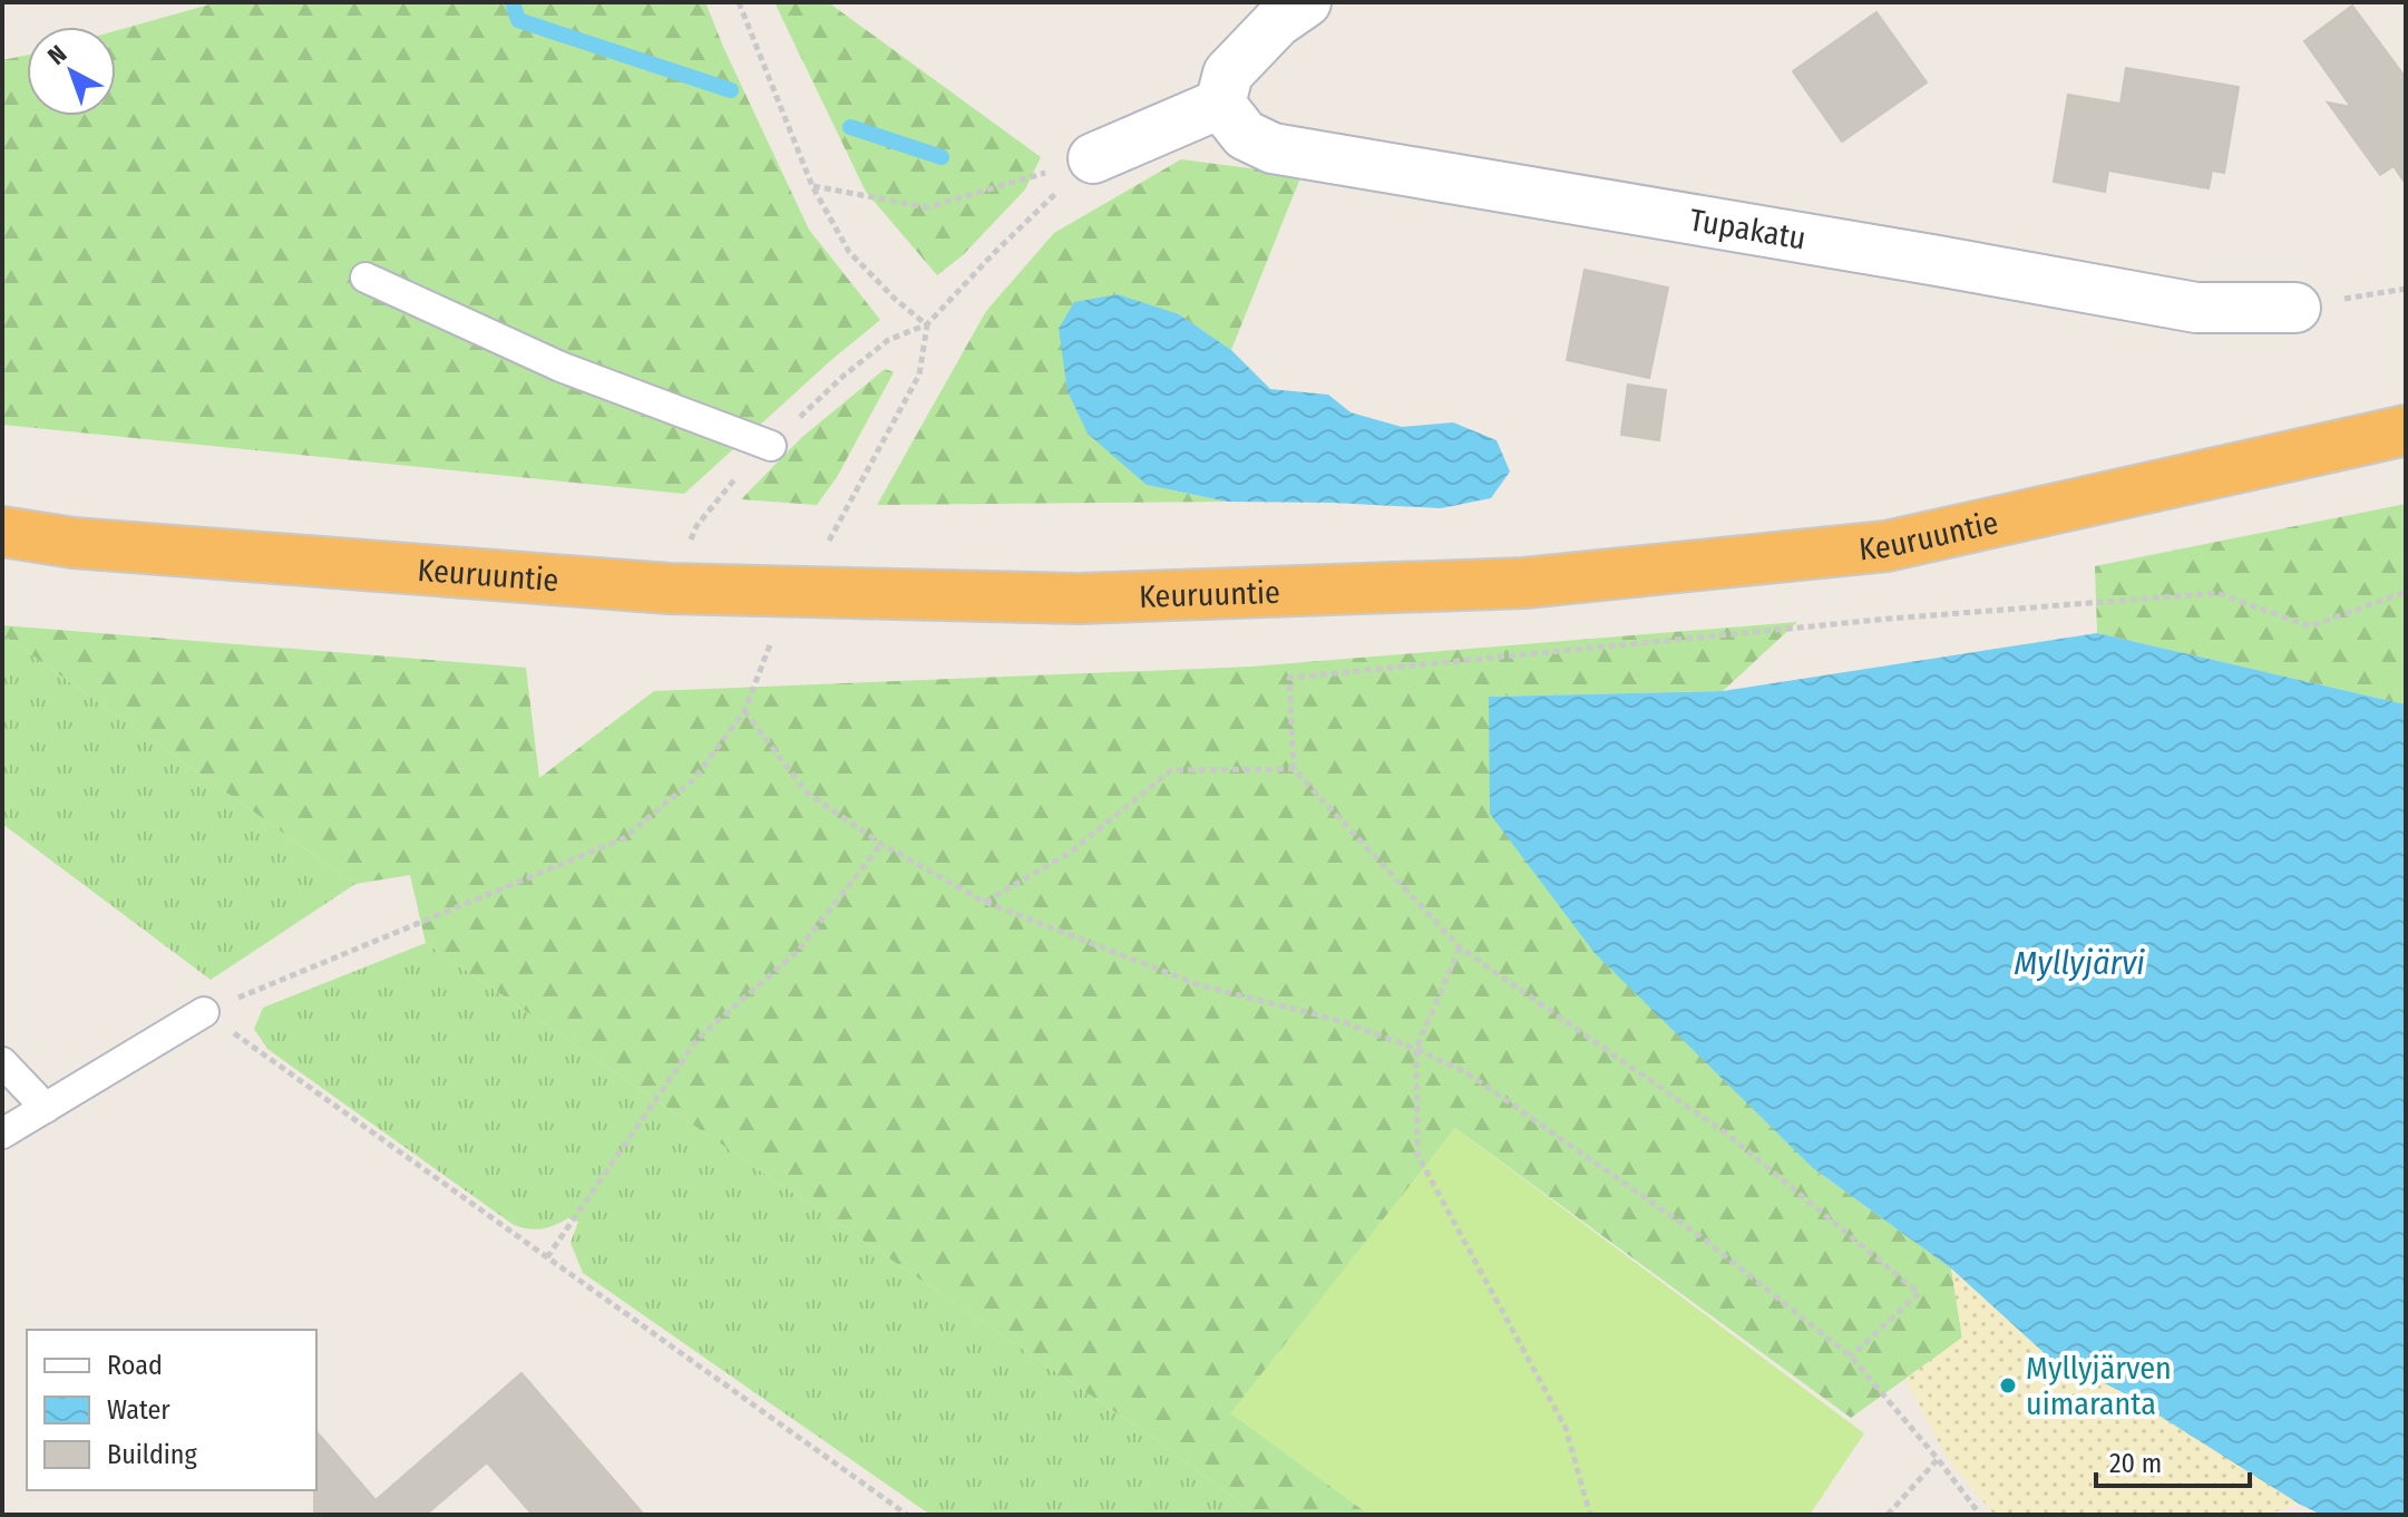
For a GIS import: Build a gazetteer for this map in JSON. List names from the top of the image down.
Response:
{
  "streets": {
    "highway": ["Keuruuntie"],
    "street": ["Tupakatu"]
  },
  "water": ["Myllyjärvi"],
  "places": ["Myllyjärven uimaranta"],
  "legend": ["Road", "Water", "Building"],
  "scale_bar": "20 m",
  "north": "top left"
}
